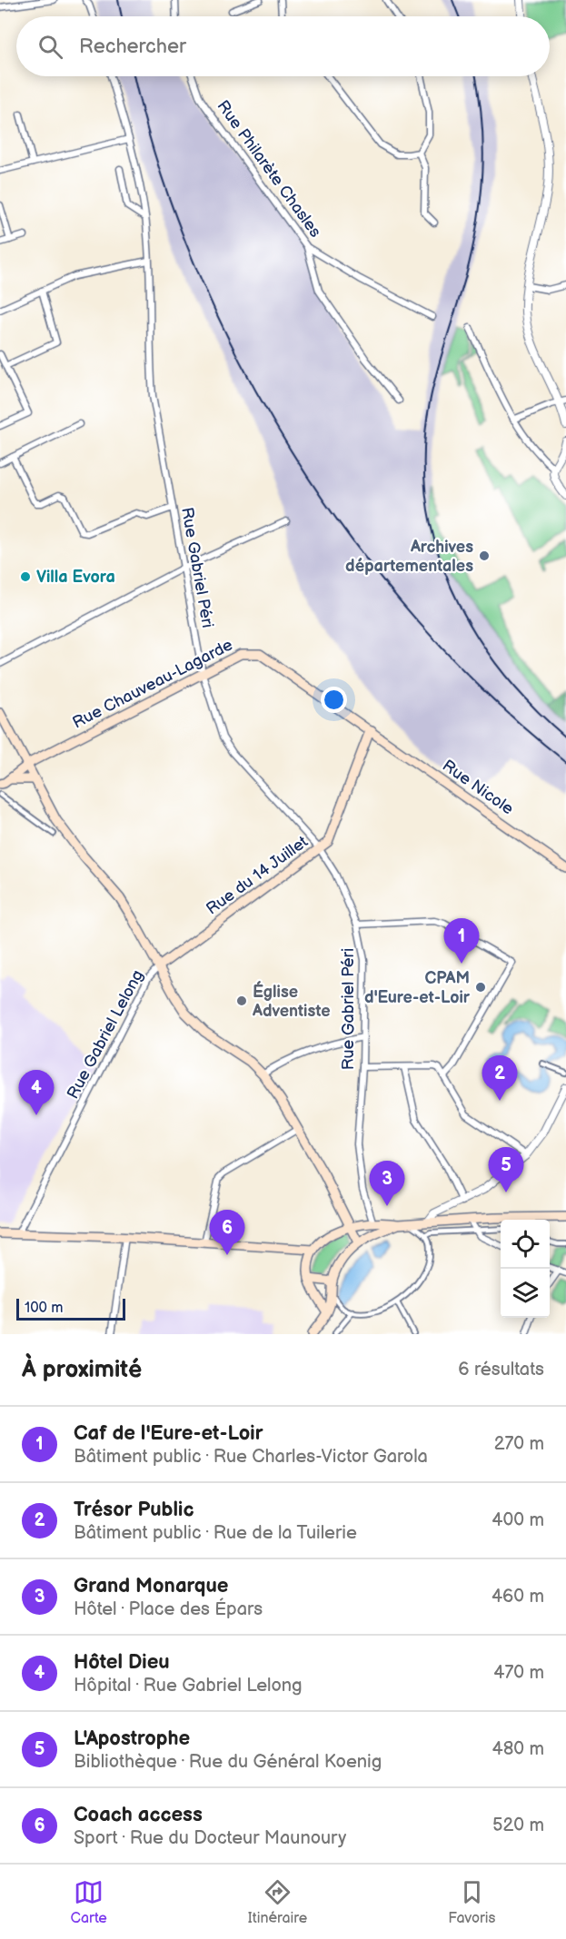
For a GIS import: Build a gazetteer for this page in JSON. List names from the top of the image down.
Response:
{
  "streets": {
    "main road": ["Rue Chauveau-Lagarde", "Rue Nicole", "Rue du 14 Juillet"],
    "street": ["Rue Philarète Chasles", "Rue Gabriel Péri", "Rue Gabriel Lelong"]
  },
  "crossings": [
    ["Rue Gabriel Péri", "Rue Chauveau-Lagarde"],
    ["Rue Gabriel Péri", "Rue du 14 Juillet"],
    ["Rue Chauveau-Lagarde", "Rue Nicole"],
    ["Rue Chauveau-Lagarde", "Rue du 14 Juillet"],
    ["Rue Nicole", "Rue du 14 Juillet"],
    ["Rue du 14 Juillet", "Rue Gabriel Lelong"]
  ],
  "places": [
    "Archives départementales",
    "Villa Evora",
    "CPAM d'Eure-et-Loir",
    "Église Adventiste"
  ],
  "scale_bar": "100 m",
  "page": {
    "search": "Rechercher",
    "pins": [
      "1",
      "2",
      "4",
      "5",
      "3",
      "6"
    ],
    "scale": "100 m",
    "heading": ["À proximité", "6 résultats"],
    "list": [
      {
        "mark": "1",
        "name": "Caf de l'Eure-et-Loir",
        "note": "Bâtiment public · Rue Charles-Victor Garola",
        "value": "270 m"
      },
      {
        "mark": "2",
        "name": "Trésor Public",
        "note": "Bâtiment public · Rue de la Tuilerie",
        "value": "400 m"
      },
      {
        "mark": "3",
        "name": "Grand Monarque",
        "note": "Hôtel · Place des Épars",
        "value": "460 m"
      },
      {
        "mark": "4",
        "name": "Hôtel Dieu",
        "note": "Hôpital · Rue Gabriel Lelong",
        "value": "470 m"
      },
      {
        "mark": "5",
        "name": "L'Apostrophe",
        "note": "Bibliothèque · Rue du Général Koenig",
        "value": "480 m"
      },
      {
        "mark": "6",
        "name": "Coach access",
        "note": "Sport · Rue du Docteur Maunoury",
        "value": "520 m"
      }
    ],
    "nav": ["Carte", "Itinéraire", "Favoris"]
  }
}
